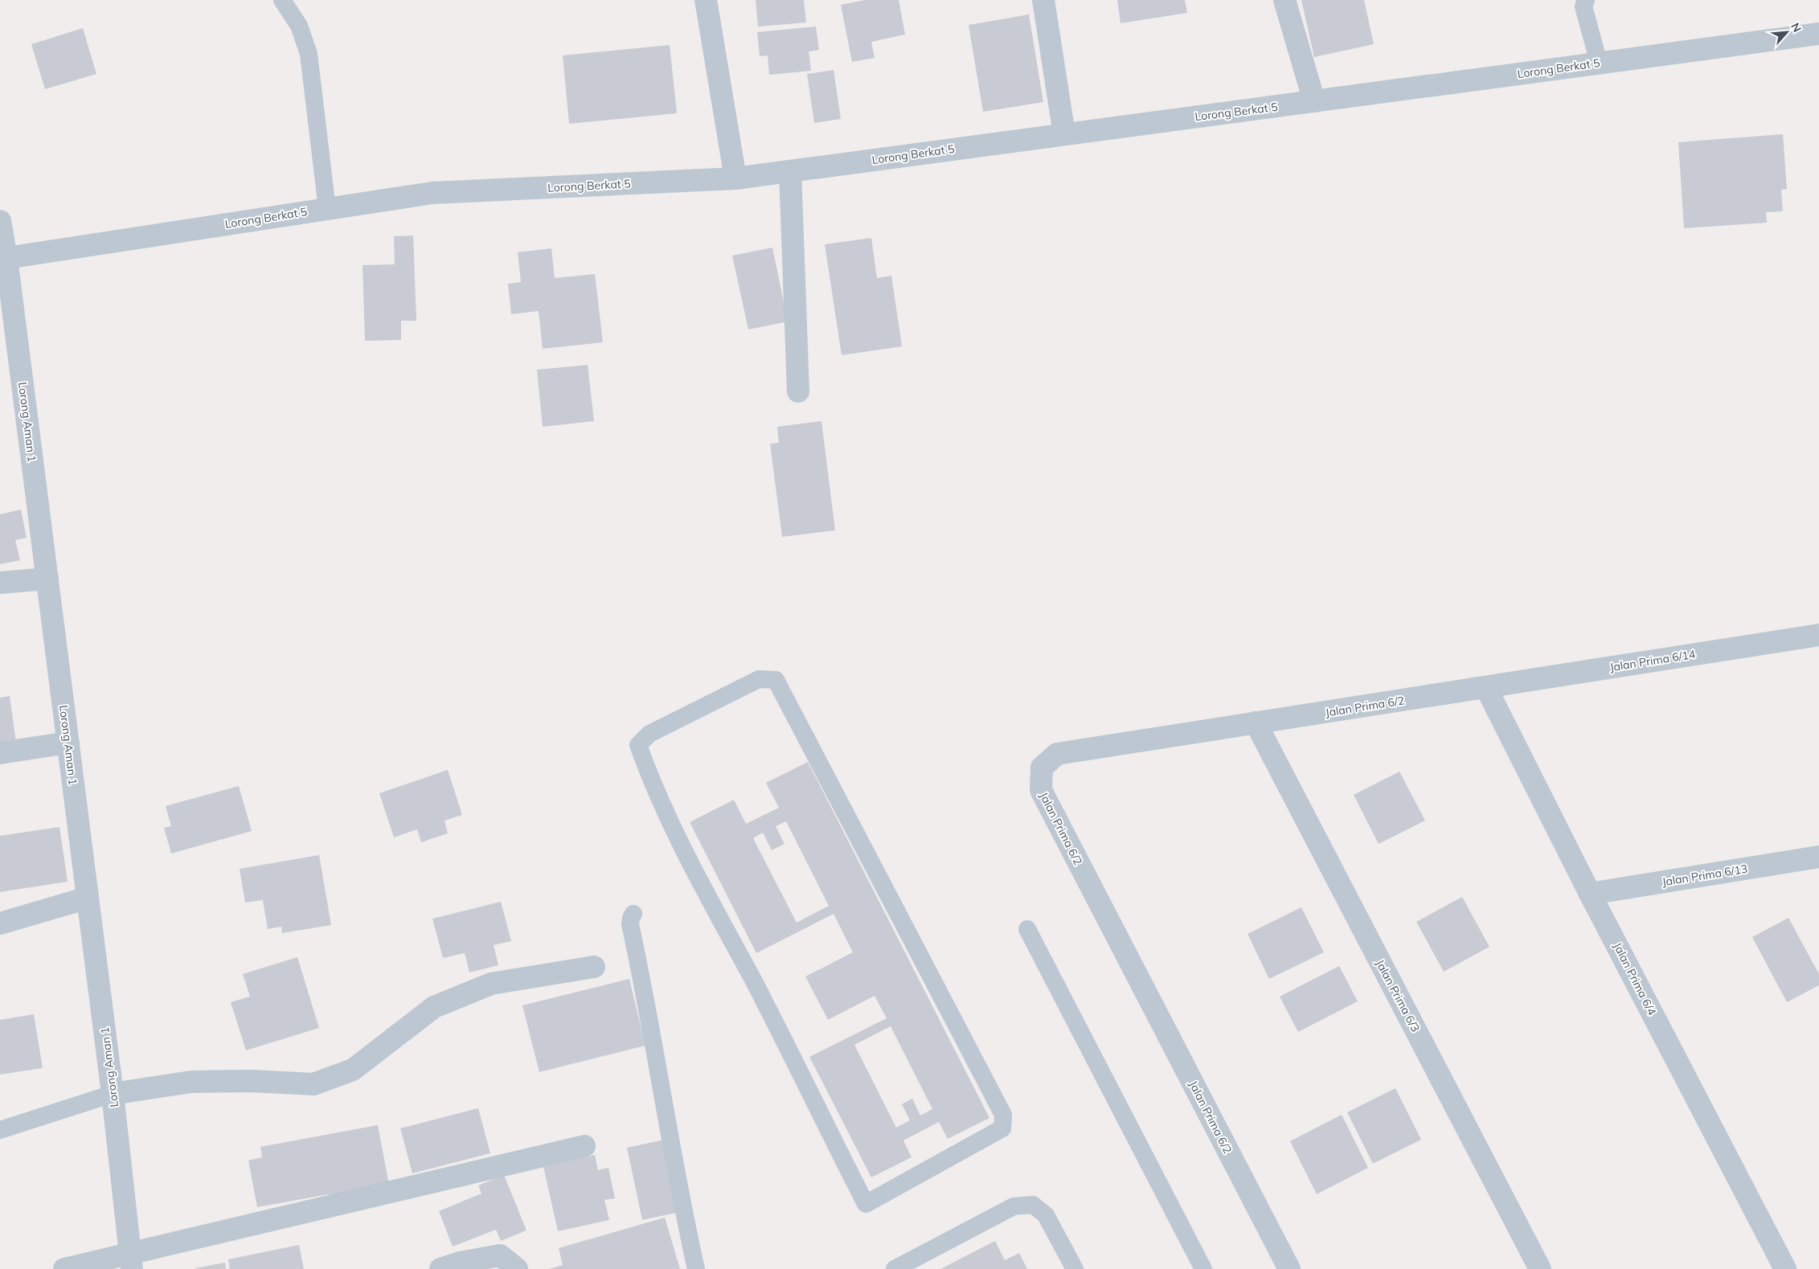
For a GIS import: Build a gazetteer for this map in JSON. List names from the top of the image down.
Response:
{
  "streets": {
    "street": [
      "Lorong Berkat 5",
      "Lorong Aman 1",
      "Jalan Prima 6/14",
      "Jalan Prima 6/2",
      "Jalan Prima 6/13",
      "Jalan Prima 6/4",
      "Jalan Prima 6/3"
    ]
  },
  "crossings": [
    ["Lorong Berkat 5", "Lorong Aman 1"],
    ["Jalan Prima 6/14", "Jalan Prima 6/2"],
    ["Jalan Prima 6/14", "Jalan Prima 6/4"],
    ["Jalan Prima 6/2", "Jalan Prima 6/4"],
    ["Jalan Prima 6/2", "Jalan Prima 6/3"],
    ["Jalan Prima 6/13", "Jalan Prima 6/4"]
  ],
  "north": "top right"
}
